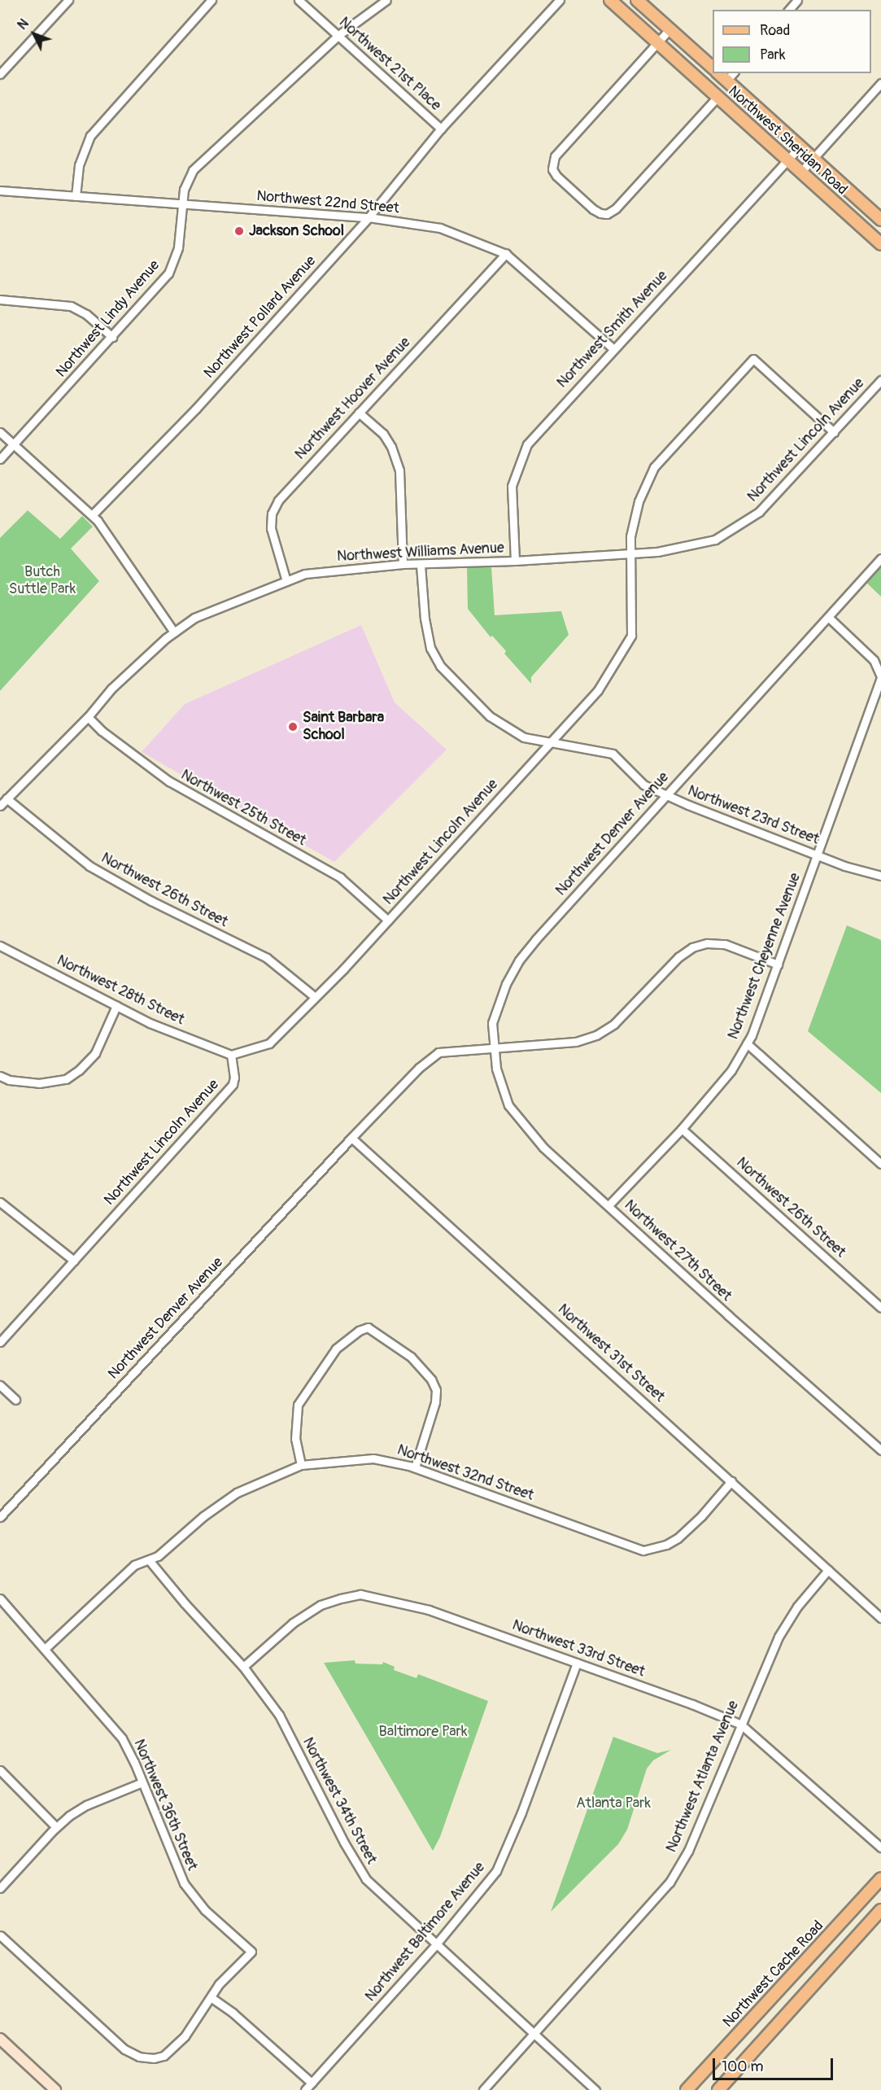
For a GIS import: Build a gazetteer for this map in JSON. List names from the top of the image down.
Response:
{
  "streets": {
    "main road": ["Northwest Sheridan Road", "Northwest Cache Road"],
    "street": [
      "Northwest 21st Place",
      "Northwest 22nd Street",
      "Northwest Pollard Avenue",
      "Northwest Lindy Avenue",
      "Northwest Smith Avenue",
      "Northwest Hoover Avenue",
      "Northwest Lincoln Avenue",
      "Northwest Williams Avenue",
      "Northwest 25th Street",
      "Northwest 23rd Street",
      "Northwest Denver Avenue",
      "Northwest 26th Street",
      "Northwest Cheyenne Avenue",
      "Northwest 28th Street",
      "Northwest 27th Street",
      "Northwest 31st Street",
      "Northwest 32nd Street",
      "Northwest 33rd Street",
      "Northwest Atlanta Avenue",
      "Northwest 34th Street",
      "Northwest 36th Street",
      "Northwest Baltimore Avenue"
    ]
  },
  "crossings": [
    ["Northwest 21st Place", "Northwest Pollard Avenue"],
    ["Northwest 21st Place", "Northwest Lindy Avenue"],
    ["Northwest Sheridan Road", "Northwest Smith Avenue"],
    ["Northwest 22nd Street", "Northwest Pollard Avenue"],
    ["Northwest 22nd Street", "Northwest Lindy Avenue"],
    ["Northwest 22nd Street", "Northwest Smith Avenue"],
    ["Northwest 22nd Street", "Northwest Hoover Avenue"],
    ["Northwest Smith Avenue", "Northwest Williams Avenue"],
    ["Northwest Hoover Avenue", "Northwest Williams Avenue"],
    ["Northwest Lincoln Avenue", "Northwest Williams Avenue"],
    ["Northwest Lincoln Avenue", "Northwest 25th Street"],
    ["Northwest Lincoln Avenue", "Northwest 23rd Street"],
    ["Northwest Lincoln Avenue", "Northwest 26th Street"],
    ["Northwest Lincoln Avenue", "Northwest 28th Street"],
    ["Northwest Williams Avenue", "Northwest 25th Street"],
    ["Northwest Williams Avenue", "Northwest 23rd Street"],
    ["Northwest Williams Avenue", "Northwest 26th Street"],
    ["Northwest 23rd Street", "Northwest Denver Avenue"],
    ["Northwest 23rd Street", "Northwest Cheyenne Avenue"],
    ["Northwest Denver Avenue", "Northwest Cheyenne Avenue"],
    ["Northwest Denver Avenue", "Northwest 27th Street"],
    ["Northwest Denver Avenue", "Northwest 31st Street"],
    ["Northwest 26th Street", "Northwest Cheyenne Avenue"],
    ["Northwest Cheyenne Avenue", "Northwest 27th Street"],
    ["Northwest 31st Street", "Northwest 32nd Street"],
    ["Northwest 31st Street", "Northwest Atlanta Avenue"],
    ["Northwest 32nd Street", "Northwest 34th Street"],
    ["Northwest 32nd Street", "Northwest 36th Street"],
    ["Northwest 33rd Street", "Northwest Atlanta Avenue"],
    ["Northwest 33rd Street", "Northwest 34th Street"],
    ["Northwest 33rd Street", "Northwest Baltimore Avenue"],
    ["Northwest Atlanta Avenue", "Northwest 34th Street"],
    ["Northwest 34th Street", "Northwest Baltimore Avenue"]
  ],
  "parks": ["Butch Suttle Park", "Baltimore Park", "Atlanta Park"],
  "places": ["Jackson School", "Saint Barbara School"],
  "legend": ["Road", "Park"],
  "scale_bar": "100 m",
  "north": "top left"
}
